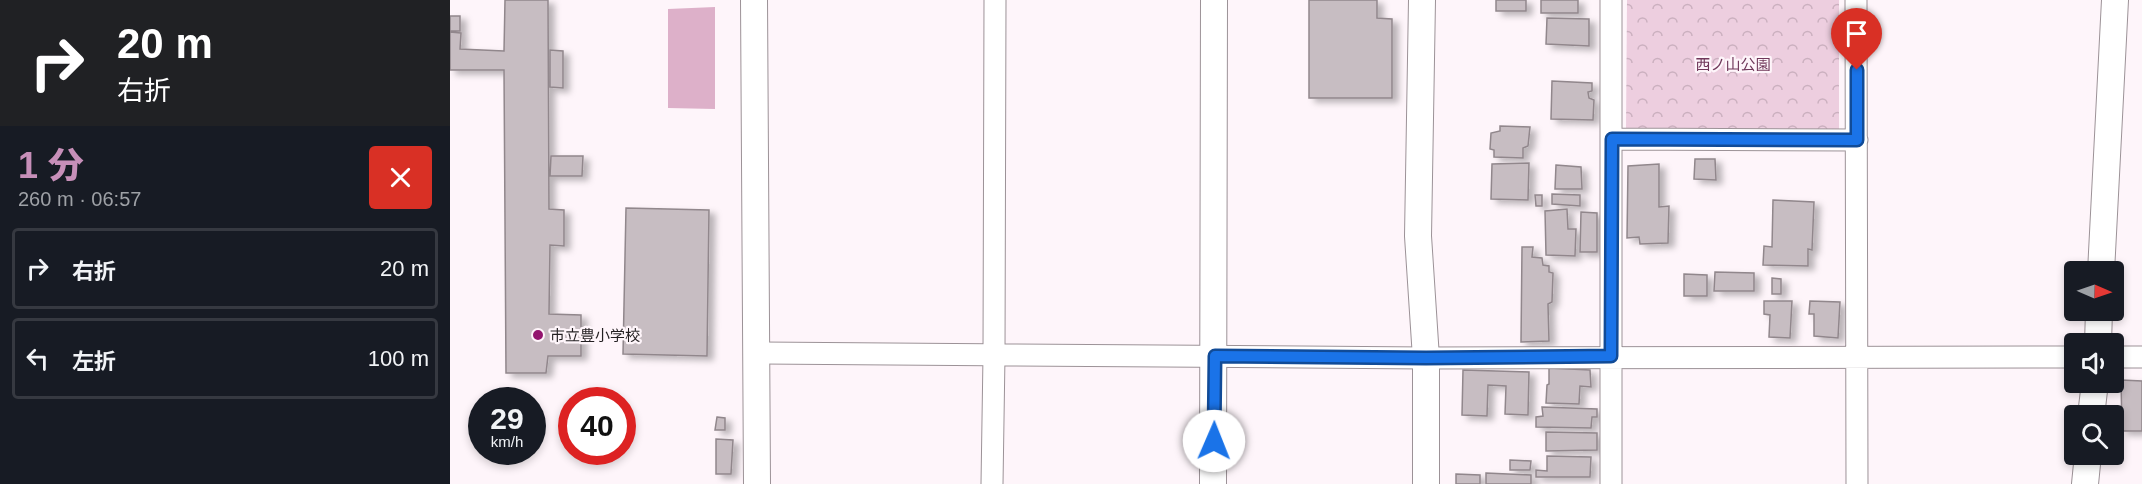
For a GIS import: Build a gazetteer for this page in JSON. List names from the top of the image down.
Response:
{
  "parks": ["西ノ山公園"],
  "places": ["市立豊小学校"],
  "north": "right",
  "page": {
    "turn": ["20 m", "右折"],
    "heading": ["1 分", "260 m · 06:57"],
    "list": [
      {
        "name": "右折",
        "value": "20 m"
      },
      {
        "name": "左折",
        "value": "100 m"
      }
    ],
    "speed": "29 km/h",
    "limit": "40"
  }
}
